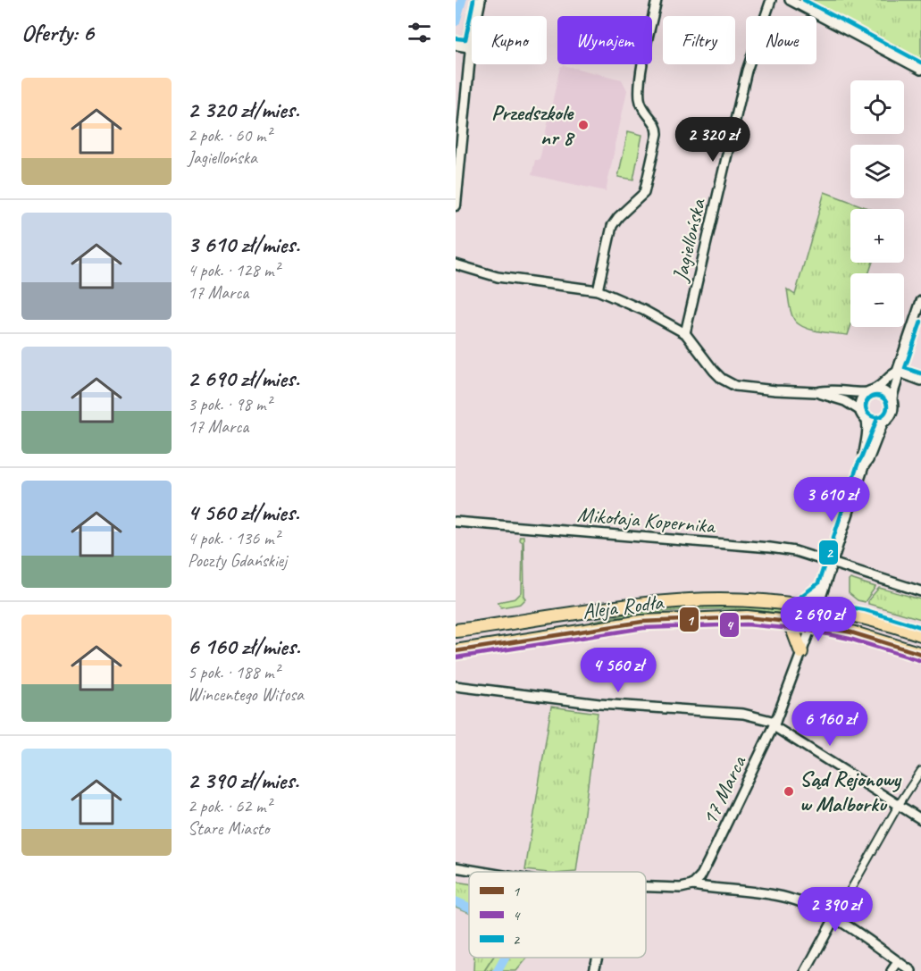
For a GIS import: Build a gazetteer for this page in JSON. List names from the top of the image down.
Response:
{
  "streets": {
    "main road": ["Aleja Rodła"],
    "street": ["Jagiellońska", "Mikołaja Kopernika", "17 Marca"]
  },
  "crossings": [
    ["Mikołaja Kopernika", "17 Marca"],
    ["Aleja Rodła", "17 Marca"]
  ],
  "places": ["Przedszkole nr 8", "Sąd Rejonowy w Malborku"],
  "lines": ["transit line 2", "transit line 1", "transit line 4"],
  "legend": ["1", "4", "2"],
  "page": {
    "heading": "Oferty: 6",
    "chip": [
      "Kupno",
      "Wynajem",
      "Filtry",
      "Nowe"
    ],
    "list": [
      {
        "name": "2 320 zł/mies.",
        "note": "2 pok. · 60 m² · Jagiellońska"
      },
      {
        "name": "3 610 zł/mies.",
        "note": "4 pok. · 128 m² · 17 Marca"
      },
      {
        "name": "2 690 zł/mies.",
        "note": "3 pok. · 98 m² · 17 Marca"
      },
      {
        "name": "4 560 zł/mies.",
        "note": "4 pok. · 136 m² · Poczty Gdańskiej"
      },
      {
        "name": "6 160 zł/mies.",
        "note": "5 pok. · 188 m² · Wincentego Witosa"
      },
      {
        "name": "2 390 zł/mies.",
        "note": "2 pok. · 62 m² · Stare Miasto"
      }
    ],
    "map_buttons": ["+", "−"],
    "price": [
      "2 320 zł",
      "3 610 zł",
      "2 690 zł",
      "4 560 zł",
      "6 160 zł",
      "2 390 zł"
    ]
  }
}
